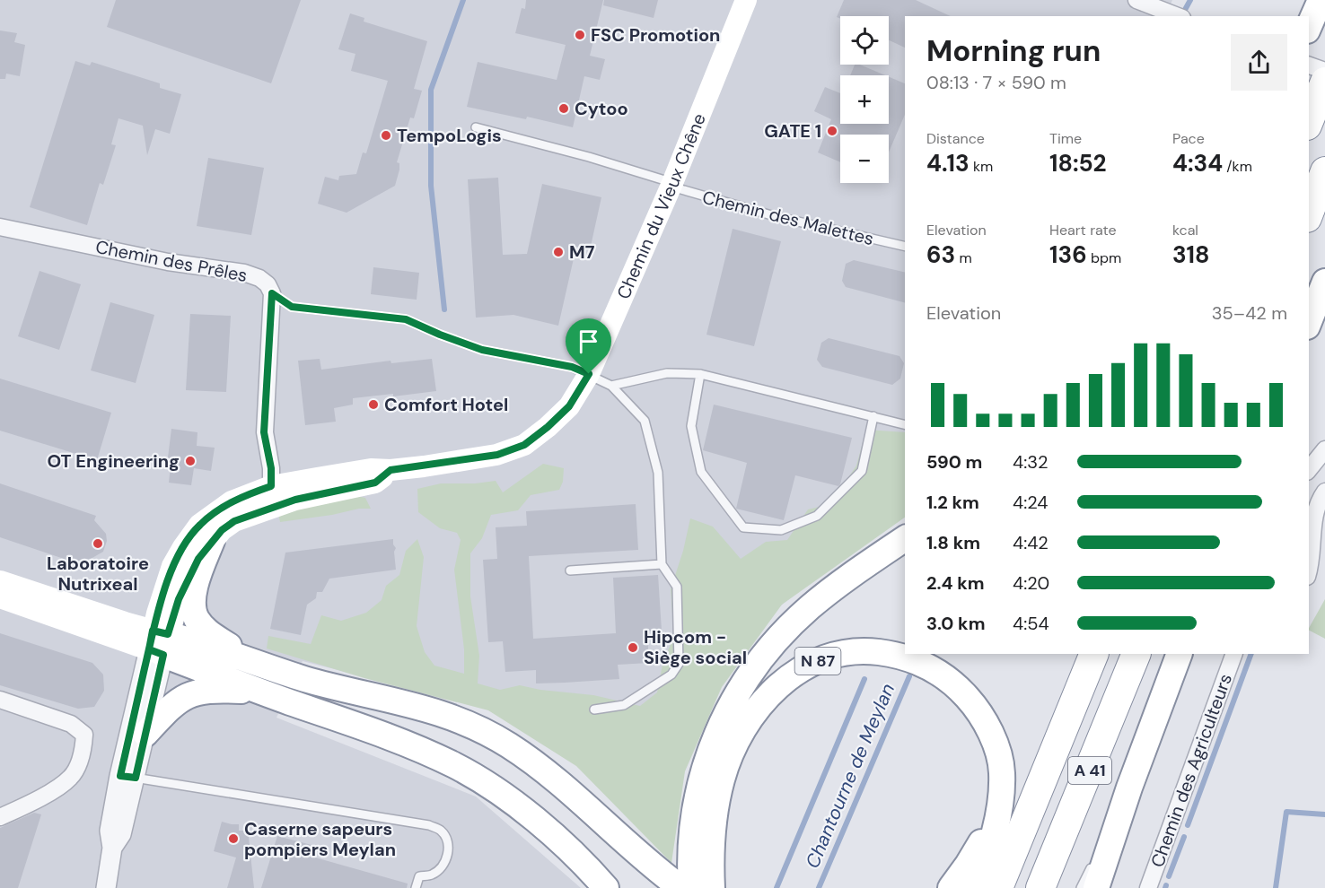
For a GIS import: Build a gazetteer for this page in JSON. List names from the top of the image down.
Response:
{
  "streets": {
    "highway": ["N 87", "A 41"],
    "main road": ["Chemin du Vieux Chêne"],
    "street": ["Chemin des Prêles", "Chemin des Agriculteurs"],
    "lane": ["Chemin des Malettes"]
  },
  "crossings": [
    ["Chemin du Vieux Chêne", "Chemin des Malettes"]
  ],
  "water": ["Chantourne de Meylan"],
  "places": [
    "FSC Promotion",
    "Cytoo",
    "GATE 1",
    "TempoLogis",
    "M7",
    "Comfort Hotel",
    "OT Engineering",
    "Laboratoire Nutrixeal",
    "Hipcom - Siège social",
    "Caserne sapeurs pompiers Meylan"
  ],
  "page": {
    "map_buttons": ["+", "−"],
    "heading": ["Morning run", "08:13 · 7 × 590 m"],
    "stats": [
      ["Distance", "4.13 km"],
      ["Time", "18:52"],
      ["Pace", "4:34 /km"],
      ["Elevation", "63 m"],
      ["Heart rate", "136 bpm"],
      ["kcal", "318"]
    ],
    "chart": ["Elevation", "35–42 m"],
    "list": [
      {
        "name": "590 m",
        "note": "4:32"
      },
      {
        "name": "1.2 km",
        "note": "4:24"
      },
      {
        "name": "1.8 km",
        "note": "4:42"
      },
      {
        "name": "2.4 km",
        "note": "4:20"
      },
      {
        "name": "3.0 km",
        "note": "4:54"
      }
    ]
  }
}
